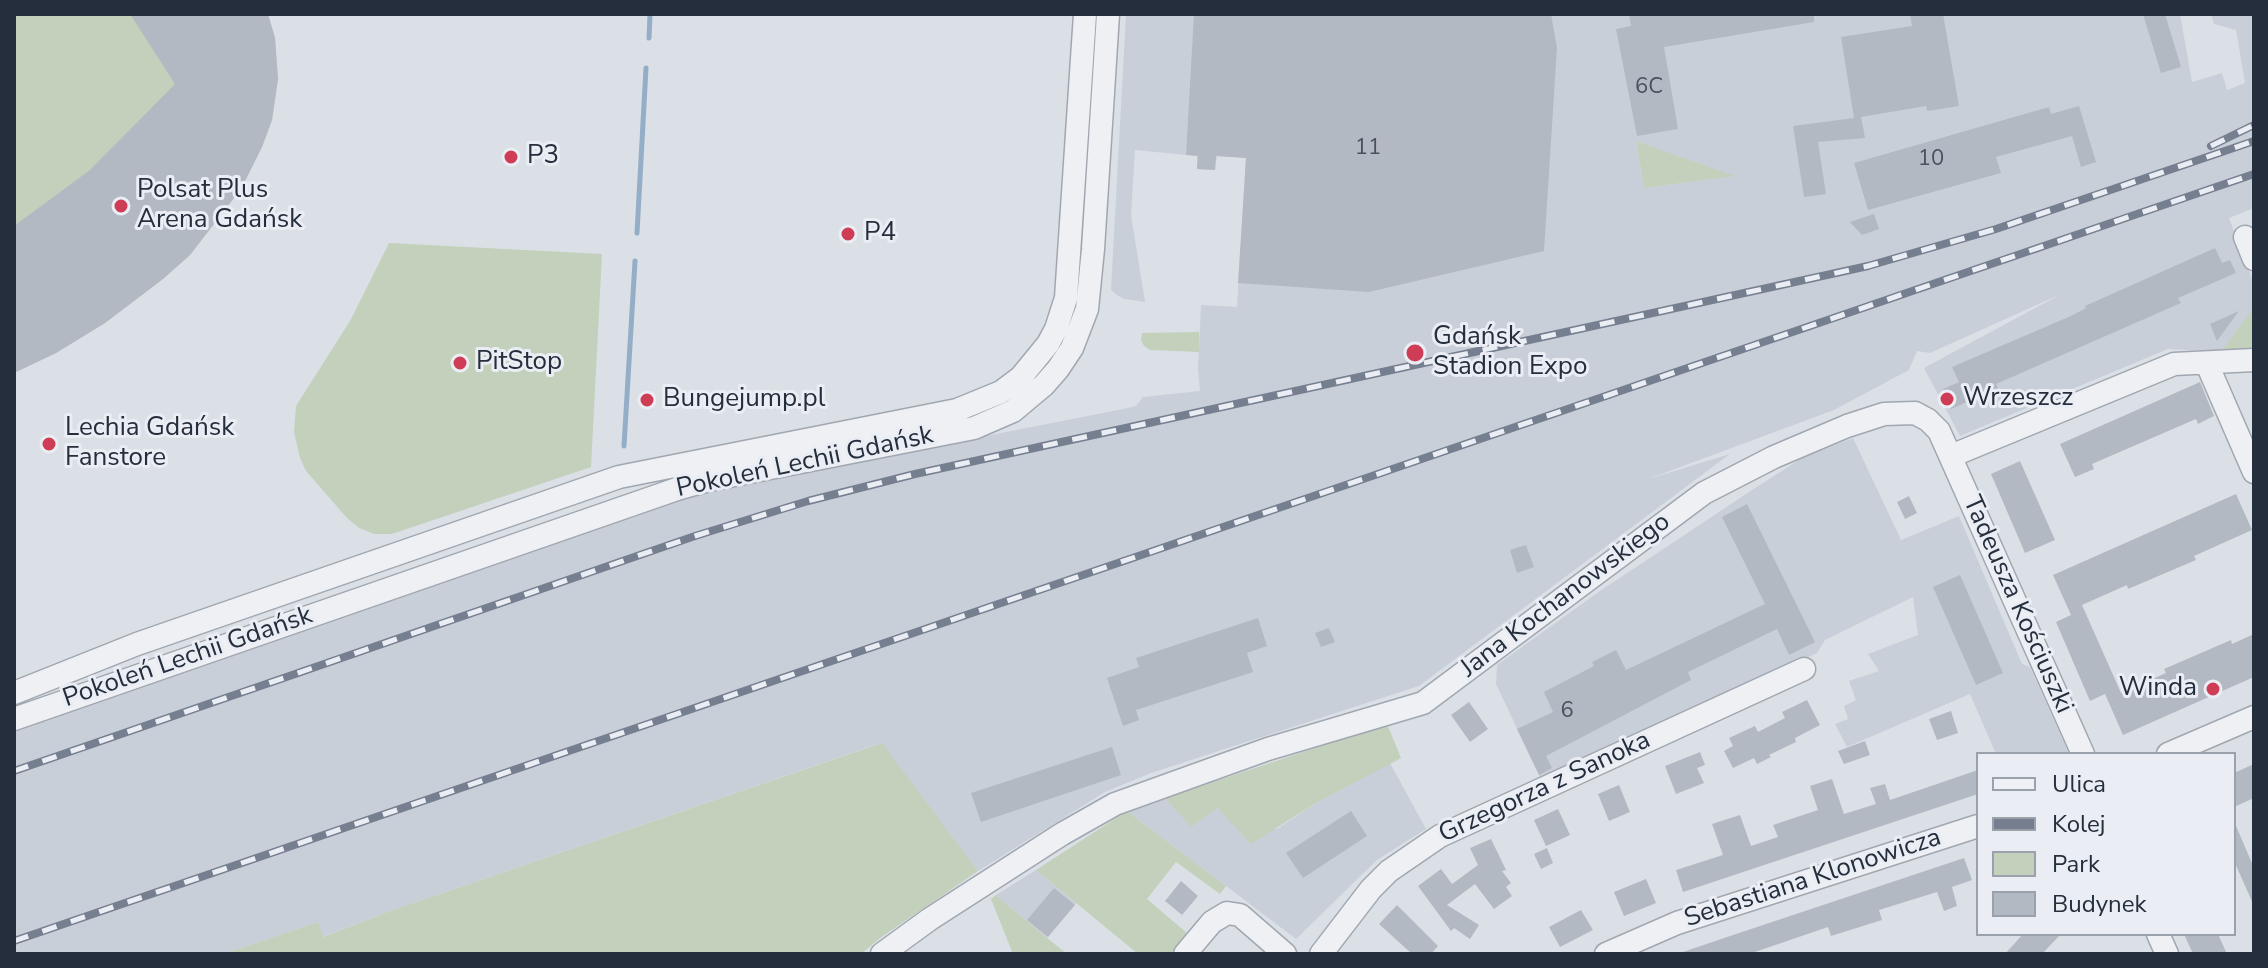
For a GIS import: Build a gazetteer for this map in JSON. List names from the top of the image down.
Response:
{
  "streets": {
    "street": [
      "Pokoleń Lechii Gdańsk",
      "Jana Kochanowskiego",
      "Tadeusza Kościuszki",
      "Grzegorza z Sanoka",
      "Sebastiana Klonowicza"
    ]
  },
  "crossings": [
    ["Jana Kochanowskiego", "Tadeusza Kościuszki"]
  ],
  "places": [
    "P3",
    "Polsat Plus Arena Gdańsk",
    "P4",
    "Gdańsk Stadion Expo",
    "PitStop",
    "Wrzeszcz",
    "Bungejump.pl",
    "Lechia Gdańsk Fanstore",
    "Winda"
  ],
  "house_numbers": [
    "6C",
    "11",
    "10",
    "6"
  ],
  "legend": [
    "Ulica",
    "Kolej",
    "Park",
    "Budynek"
  ]
}
